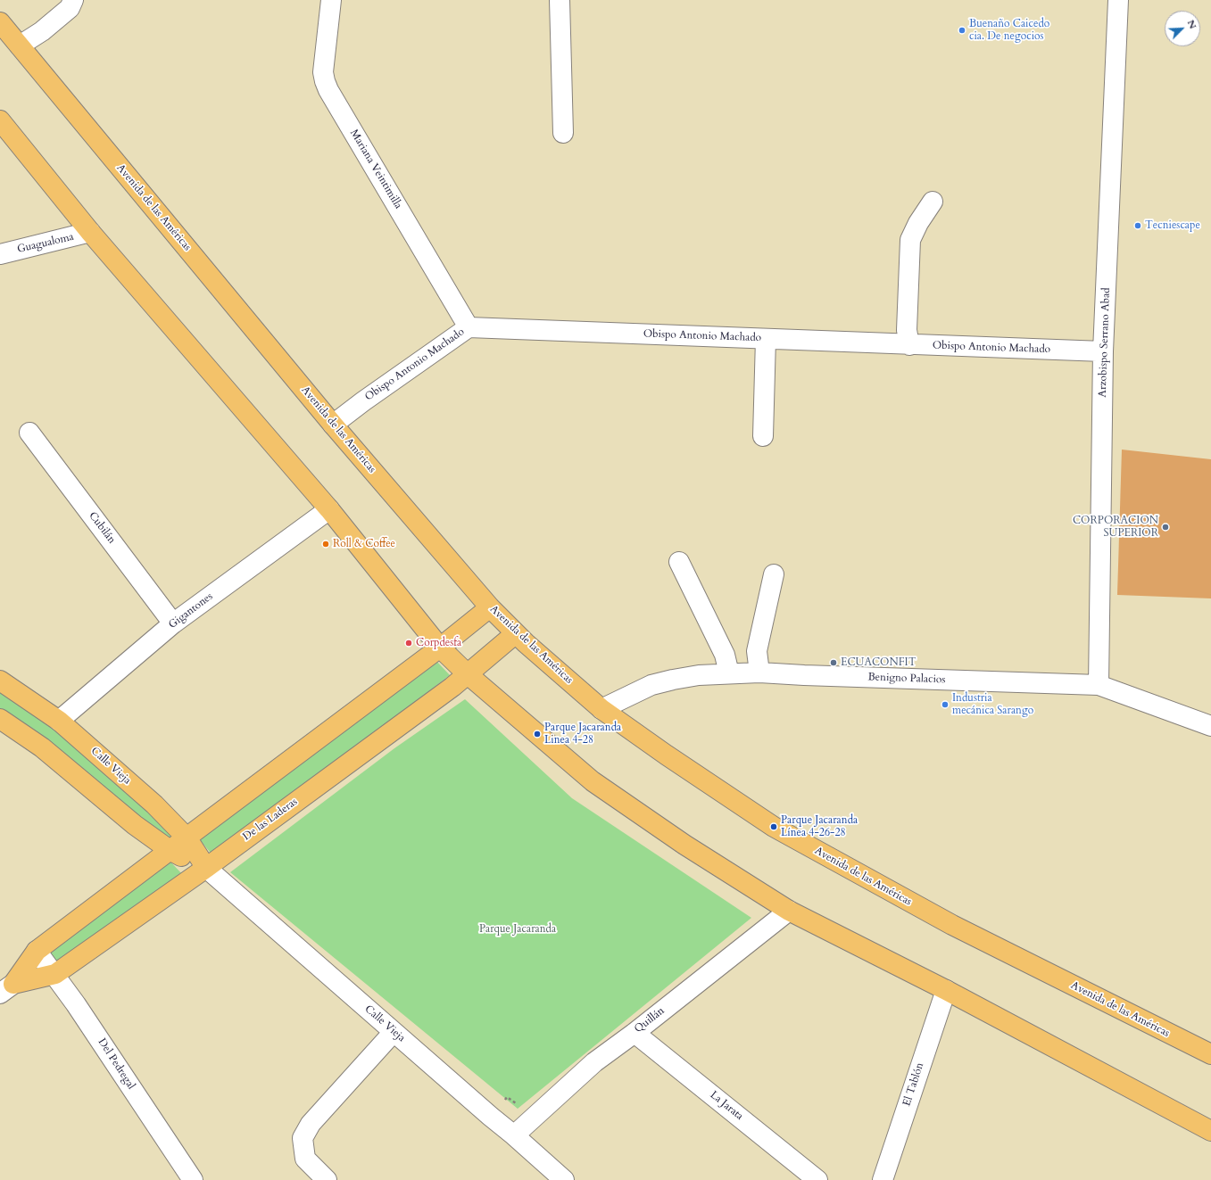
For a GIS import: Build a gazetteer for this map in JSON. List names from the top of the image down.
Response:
{
  "streets": {
    "main road": ["Avenida de las Américas", "Calle Vieja", "De las Laderas"],
    "street": [
      "Mariana Veintimilla",
      "Guagualoma",
      "Obispo Antonio Machado",
      "Arzobispo Serrano Abad",
      "Cubilán",
      "Gigantones",
      "Benigno Palacios",
      "Quillán",
      "Del Pedregal",
      "El Tablón",
      "La Jarata"
    ]
  },
  "crossings": [
    ["Mariana Veintimilla", "Obispo Antonio Machado"],
    ["Avenida de las Américas", "Obispo Antonio Machado"],
    ["Avenida de las Américas", "Benigno Palacios"],
    ["Avenida de las Américas", "De las Laderas"],
    ["Obispo Antonio Machado", "Arzobispo Serrano Abad"],
    ["Arzobispo Serrano Abad", "Benigno Palacios"],
    ["Cubilán", "Gigantones"],
    ["Gigantones", "Calle Vieja"],
    ["Calle Vieja", "De las Laderas"],
    ["Calle Vieja", "Quillán"],
    ["De las Laderas", "Del Pedregal"],
    ["Quillán", "La Jarata"]
  ],
  "parks": ["Parque Jacaranda"],
  "places": [
    "Buenaño Caicedo cia. De negocios",
    "Tecniescape",
    "CORPORACION SUPERIOR",
    "Roll & Coffee",
    "Corpdesfa",
    "ECUACONFIT",
    "Industria mecánica Sarango",
    "Parque Jacaranda Linea 4-28",
    "Parque Jacaranda Línea 4-26-28"
  ],
  "north": "top right"
}
